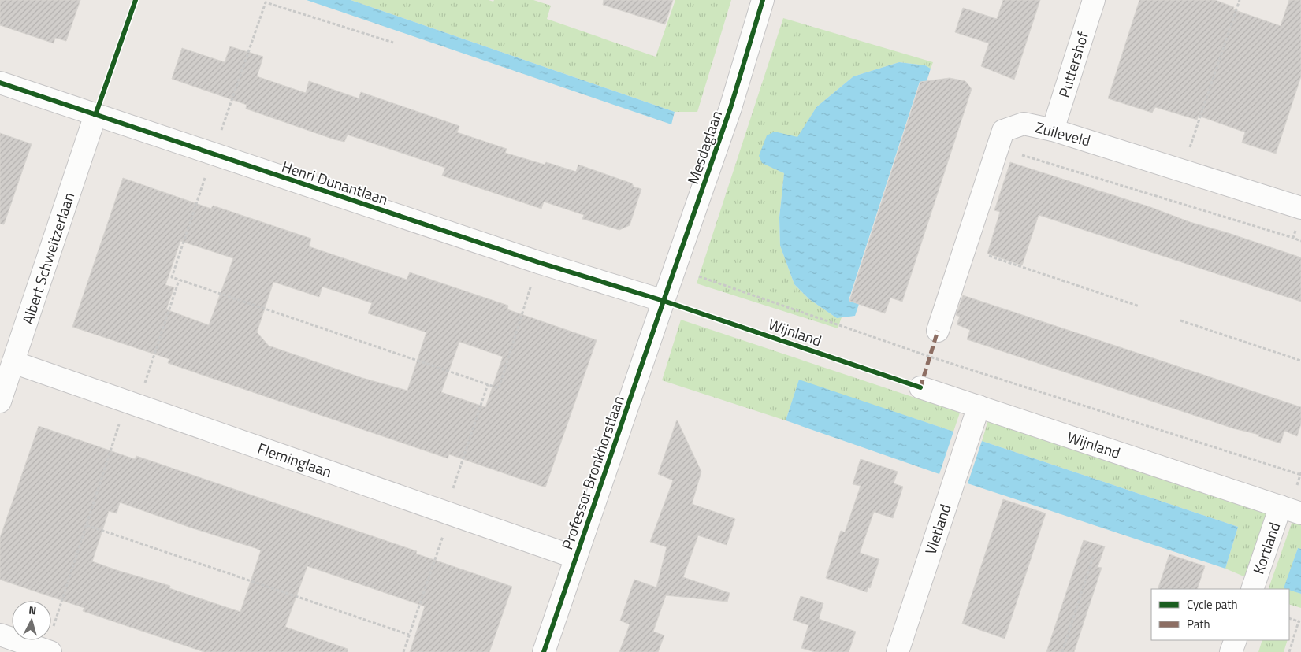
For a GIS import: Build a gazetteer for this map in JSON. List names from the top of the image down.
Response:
{
  "streets": {
    "street": [
      "Puttershof",
      "Zuileveld",
      "Mesdaglaan",
      "Henri Dunantlaan",
      "Albert Schweitzerlaan",
      "Wijnland",
      "Fleminglaan",
      "Professor Bronkhorstlaan",
      "Vletland",
      "Kortland"
    ]
  },
  "crossings": [
    ["Puttershof", "Zuileveld"],
    ["Mesdaglaan", "Henri Dunantlaan"],
    ["Mesdaglaan", "Professor Bronkhorstlaan"],
    ["Henri Dunantlaan", "Albert Schweitzerlaan"],
    ["Henri Dunantlaan", "Professor Bronkhorstlaan"],
    ["Albert Schweitzerlaan", "Fleminglaan"],
    ["Wijnland", "Vletland"],
    ["Wijnland", "Kortland"],
    ["Fleminglaan", "Professor Bronkhorstlaan"]
  ],
  "legend": ["Cycle path", "Path"],
  "north": "top"
}
